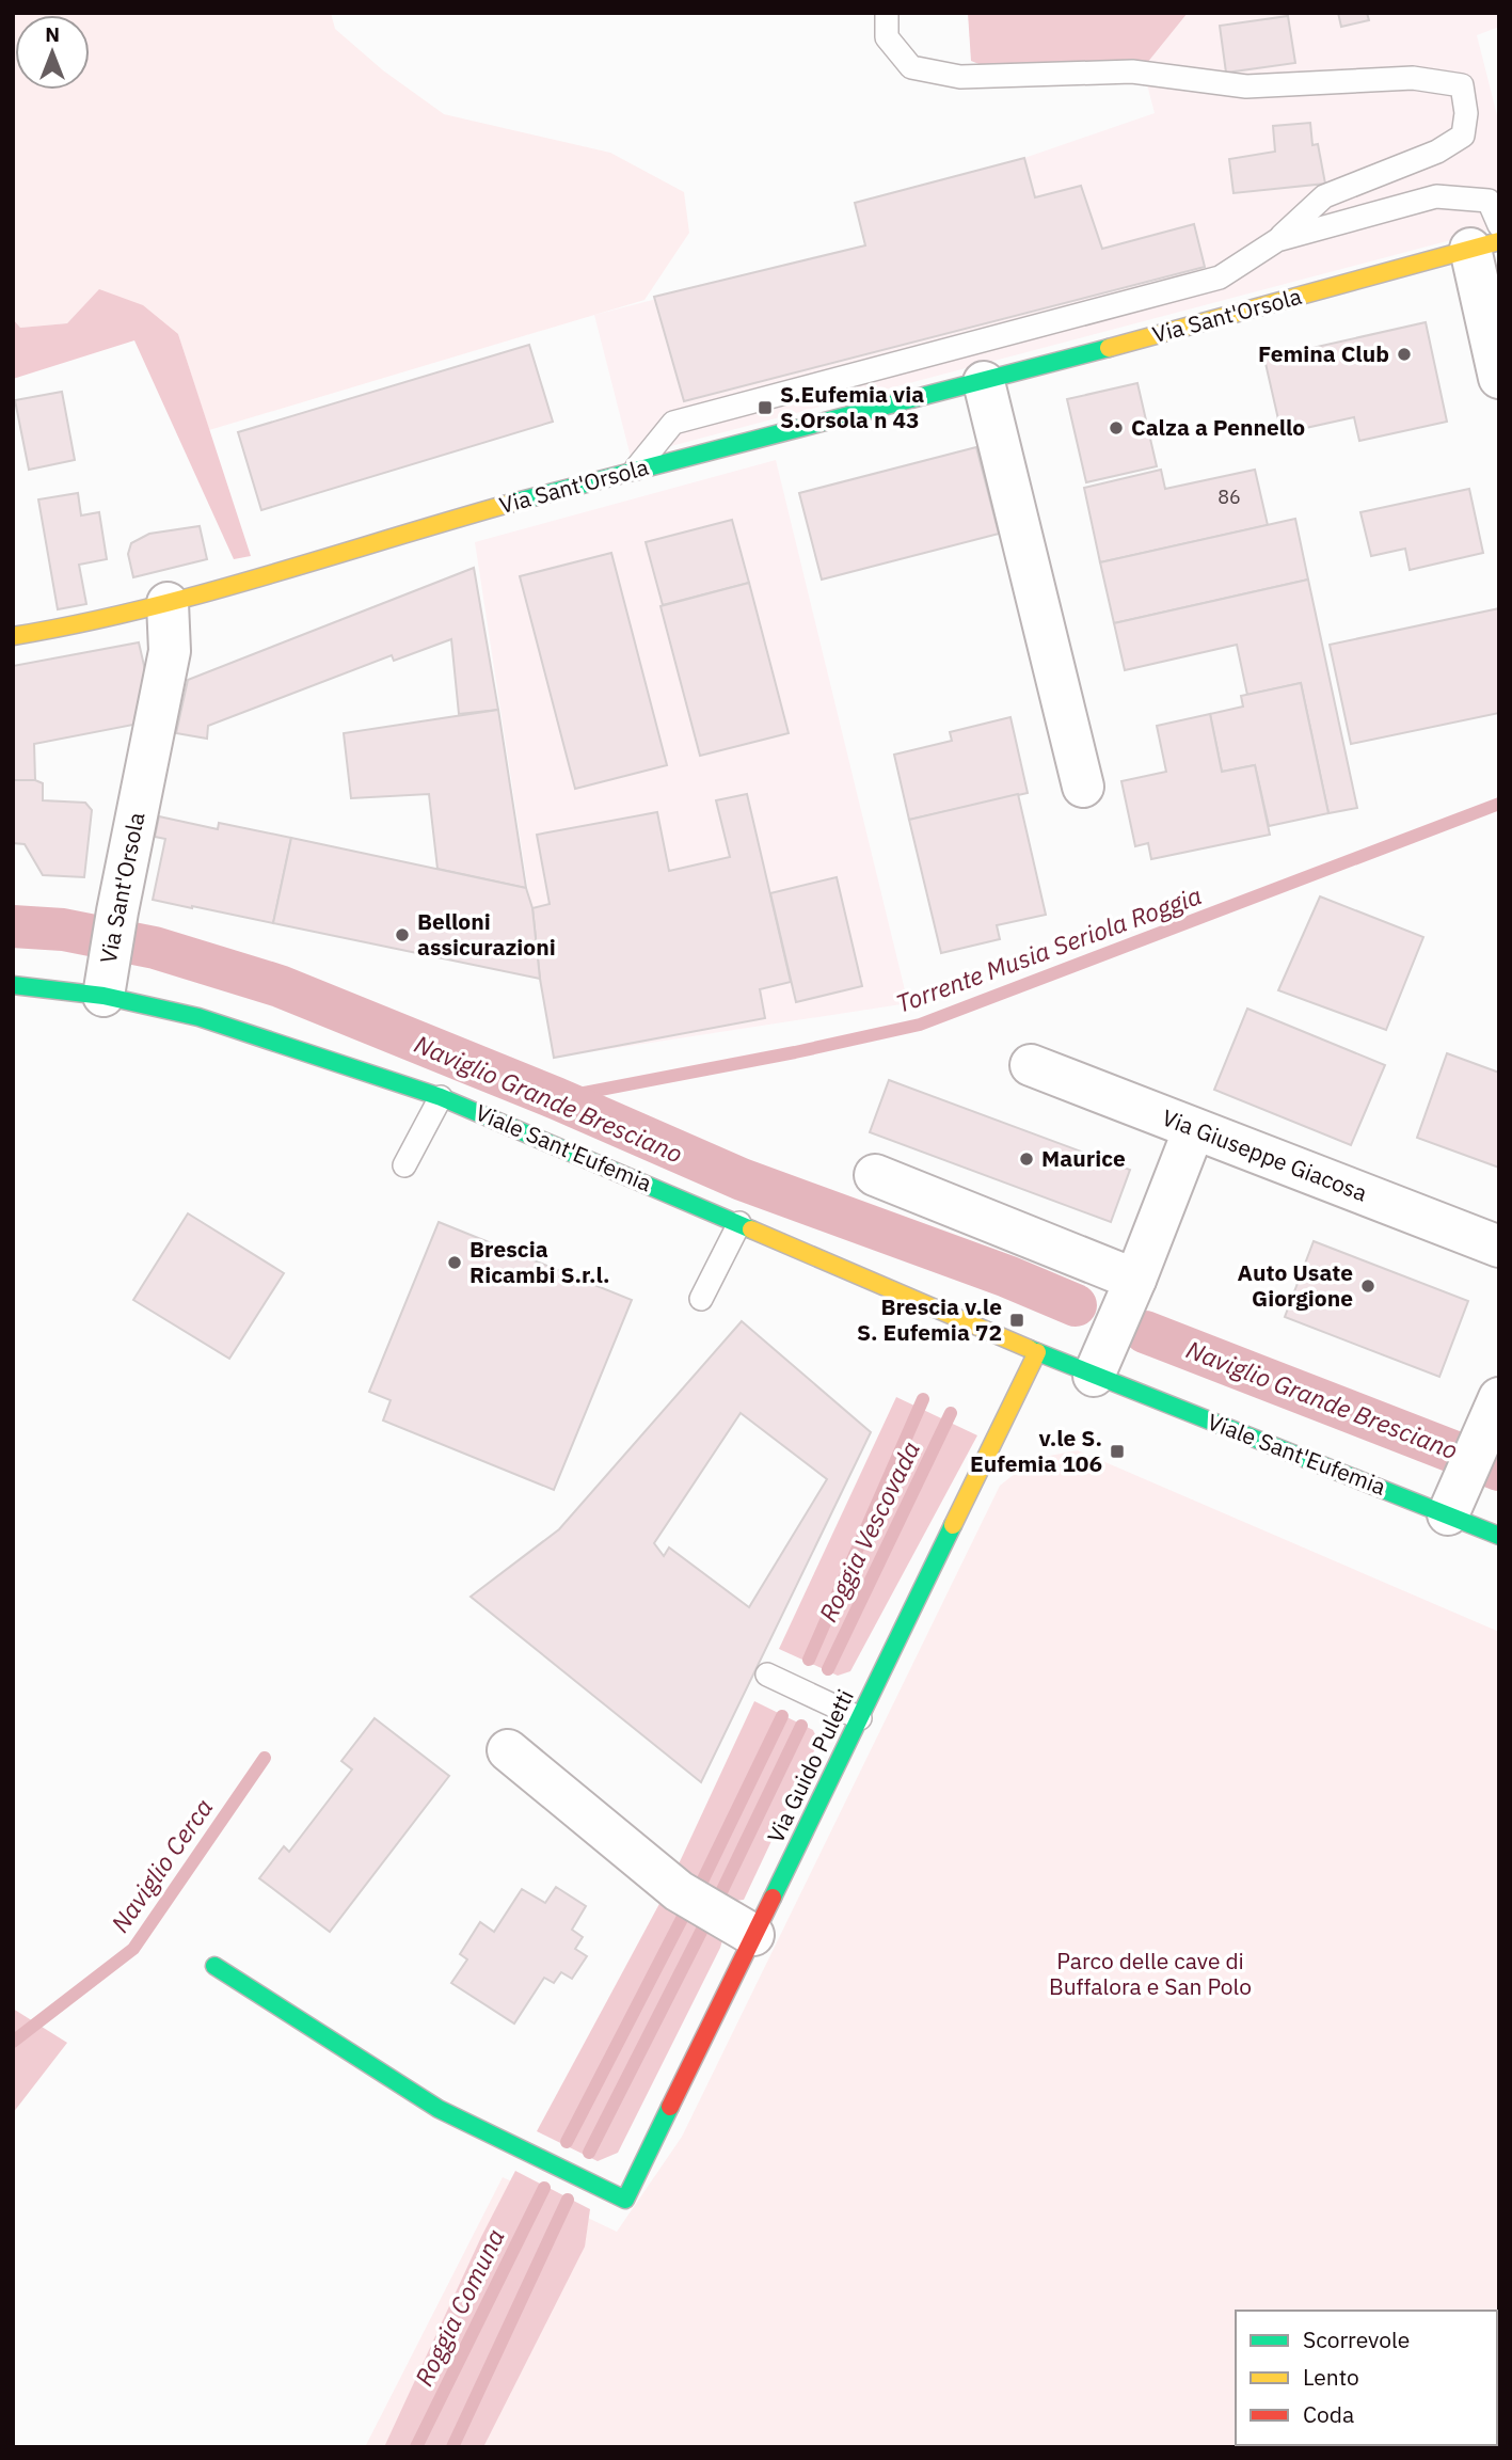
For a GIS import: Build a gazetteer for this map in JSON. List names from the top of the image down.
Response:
{
  "streets": {
    "street": [
      "Via Sant'Orsola",
      "Viale Sant'Eufemia",
      "Via Giuseppe Giacosa",
      "Via Guido Puletti"
    ]
  },
  "crossings": [
    ["Via Sant'Orsola", "Viale Sant'Eufemia"],
    ["Viale Sant'Eufemia", "Via Guido Puletti"]
  ],
  "water": [
    "Torrente Musia Seriola Roggia",
    "Naviglio Grande Bresciano",
    "Roggia Vescovada",
    "Naviglio Cerca",
    "Roggia Comuna"
  ],
  "parks": ["Parco delle cave di Buffalora e San Polo"],
  "places": {
    "other": [
      "Femina Club",
      "Calza a Pennello",
      "Belloni assicurazioni",
      "Maurice",
      "Brescia Ricambi S.r.l.",
      "Auto Usate Giorgione"
    ],
    "transit": ["S.Eufemia via S.Orsola n 43", "Brescia v.le S. Eufemia 72", "v.le S. Eufemia 106"]
  },
  "house_numbers": ["86"],
  "legend": ["Scorrevole", "Lento", "Coda"],
  "north": "top"
}
